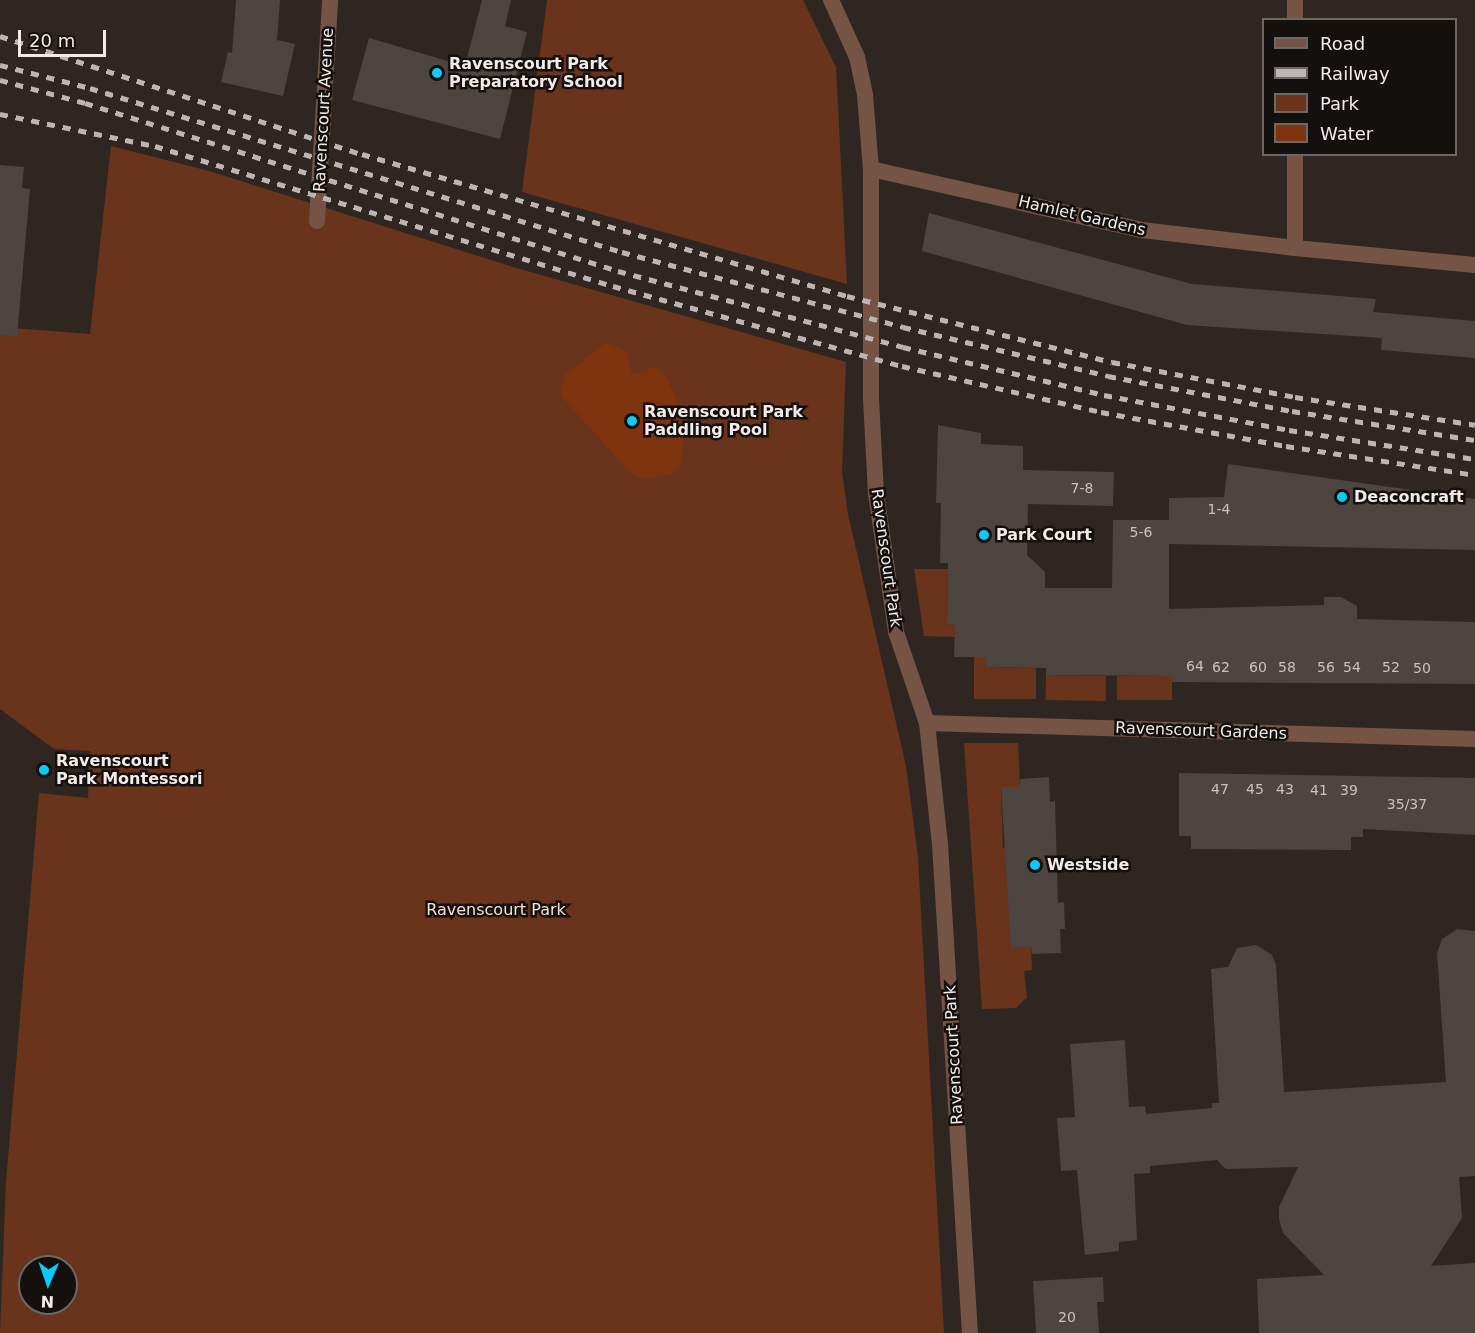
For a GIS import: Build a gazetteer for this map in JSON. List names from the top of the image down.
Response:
{
  "streets": {
    "street": [
      "Ravenscourt Avenue",
      "Hamlet Gardens",
      "Ravenscourt Park",
      "Ravenscourt Gardens"
    ]
  },
  "crossings": [
    ["Hamlet Gardens", "Ravenscourt Park"],
    ["Ravenscourt Park", "Ravenscourt Gardens"]
  ],
  "parks": ["Ravenscourt Park"],
  "places": [
    "Ravenscourt Park Preparatory School",
    "Ravenscourt Park Paddling Pool",
    "Deaconcraft",
    "Park Court",
    "Ravenscourt Park Montessori",
    "Westside"
  ],
  "house_numbers": [
    "7-8",
    "1-4",
    "5-6",
    "64",
    "62",
    "60",
    "58",
    "56",
    "54",
    "52",
    "50",
    "47",
    "45",
    "43",
    "41",
    "39",
    "35/37",
    "20"
  ],
  "legend": [
    "Road",
    "Railway",
    "Park",
    "Water"
  ],
  "scale_bar": "20 m",
  "north": "bottom"
}
